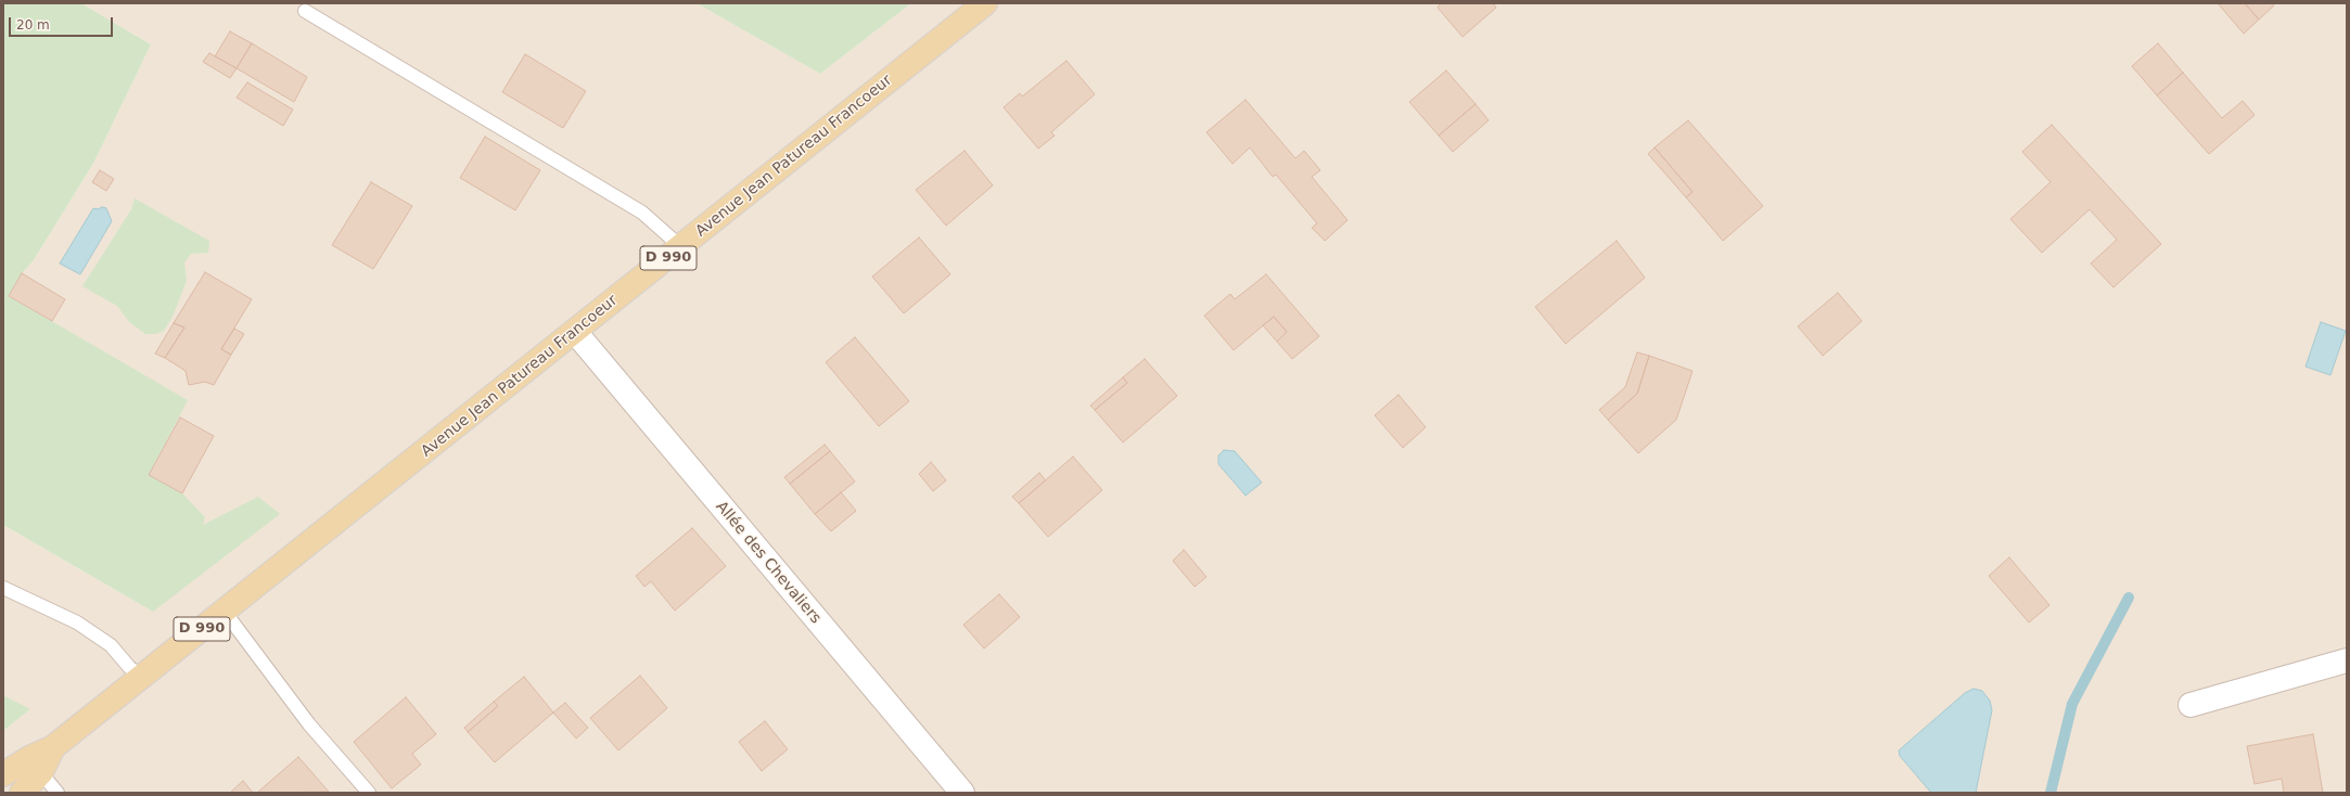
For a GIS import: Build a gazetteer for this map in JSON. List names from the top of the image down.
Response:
{
  "streets": {
    "main road": ["Avenue Jean Patureau Francoeur", "D 990"],
    "street": ["Allée des Chevaliers"]
  },
  "crossings": [
    ["Avenue Jean Patureau Francoeur", "Allée des Chevaliers"]
  ],
  "scale_bar": "20 m"
}
